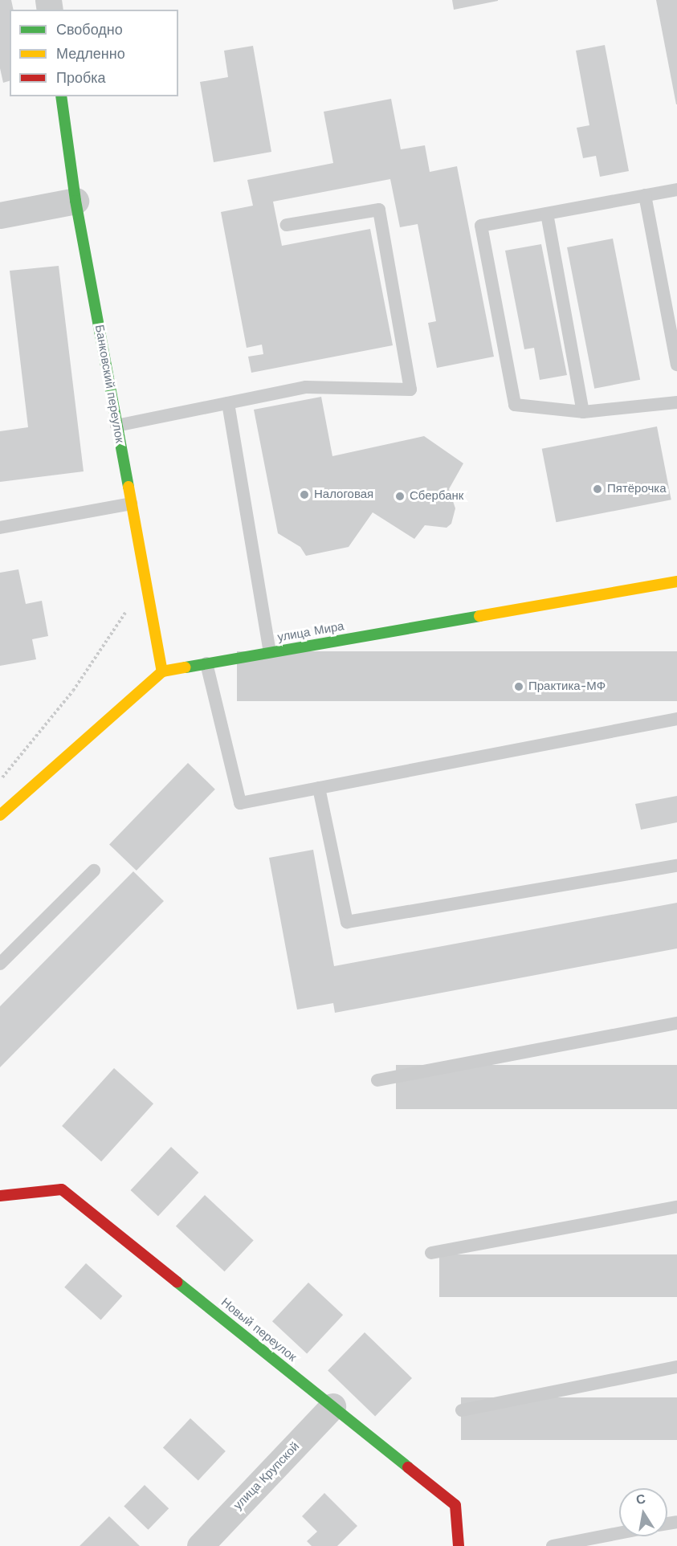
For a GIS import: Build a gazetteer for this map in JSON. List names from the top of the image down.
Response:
{
  "streets": {
    "street": [
      "Банковский переулок",
      "улица Мира",
      "Новый переулок",
      "улица Крупской"
    ]
  },
  "crossings": [
    ["Банковский переулок", "улица Мира"],
    ["Новый переулок", "улица Крупской"]
  ],
  "places": [
    "Пятёрочка",
    "Налоговая",
    "Сбербанк",
    "Практика-МФ"
  ],
  "legend": ["Свободно", "Медленно", "Пробка"],
  "north": "top"
}
